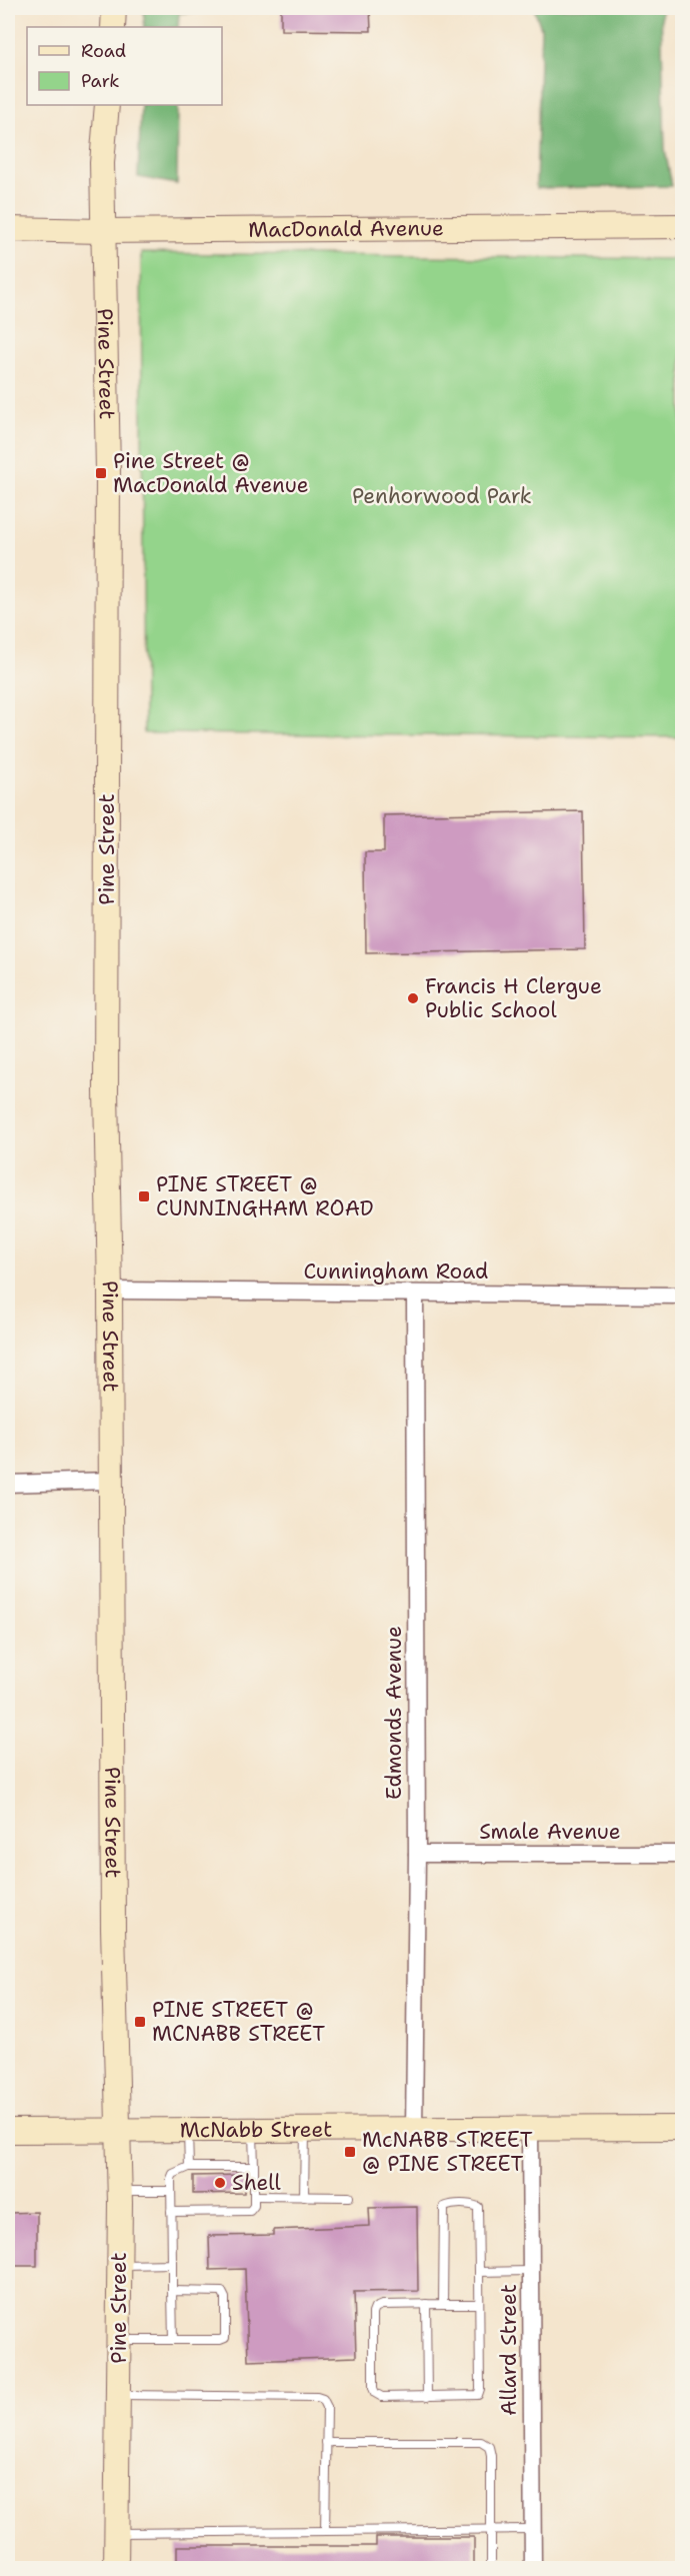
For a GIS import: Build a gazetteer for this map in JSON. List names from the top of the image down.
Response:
{
  "streets": {
    "street": [
      "MacDonald Avenue",
      "Pine Street",
      "Cunningham Road",
      "Edmonds Avenue",
      "Smale Avenue",
      "McNabb Street",
      "Allard Street"
    ]
  },
  "crossings": [
    ["MacDonald Avenue", "Pine Street"],
    ["Pine Street", "Cunningham Road"],
    ["Pine Street", "McNabb Street"],
    ["Cunningham Road", "Edmonds Avenue"],
    ["Edmonds Avenue", "Smale Avenue"],
    ["Edmonds Avenue", "McNabb Street"],
    ["McNabb Street", "Allard Street"]
  ],
  "parks": ["Penhorwood Park"],
  "places": {
    "transit": [
      "Pine Street @ MacDonald Avenue",
      "PINE STREET @ CUNNINGHAM ROAD",
      "PINE STREET @ MCNABB STREET",
      "McNABB STREET @ PINE STREET"
    ],
    "other": ["Francis H Clergue Public School", "Shell"]
  },
  "legend": ["Road", "Park"]
}
